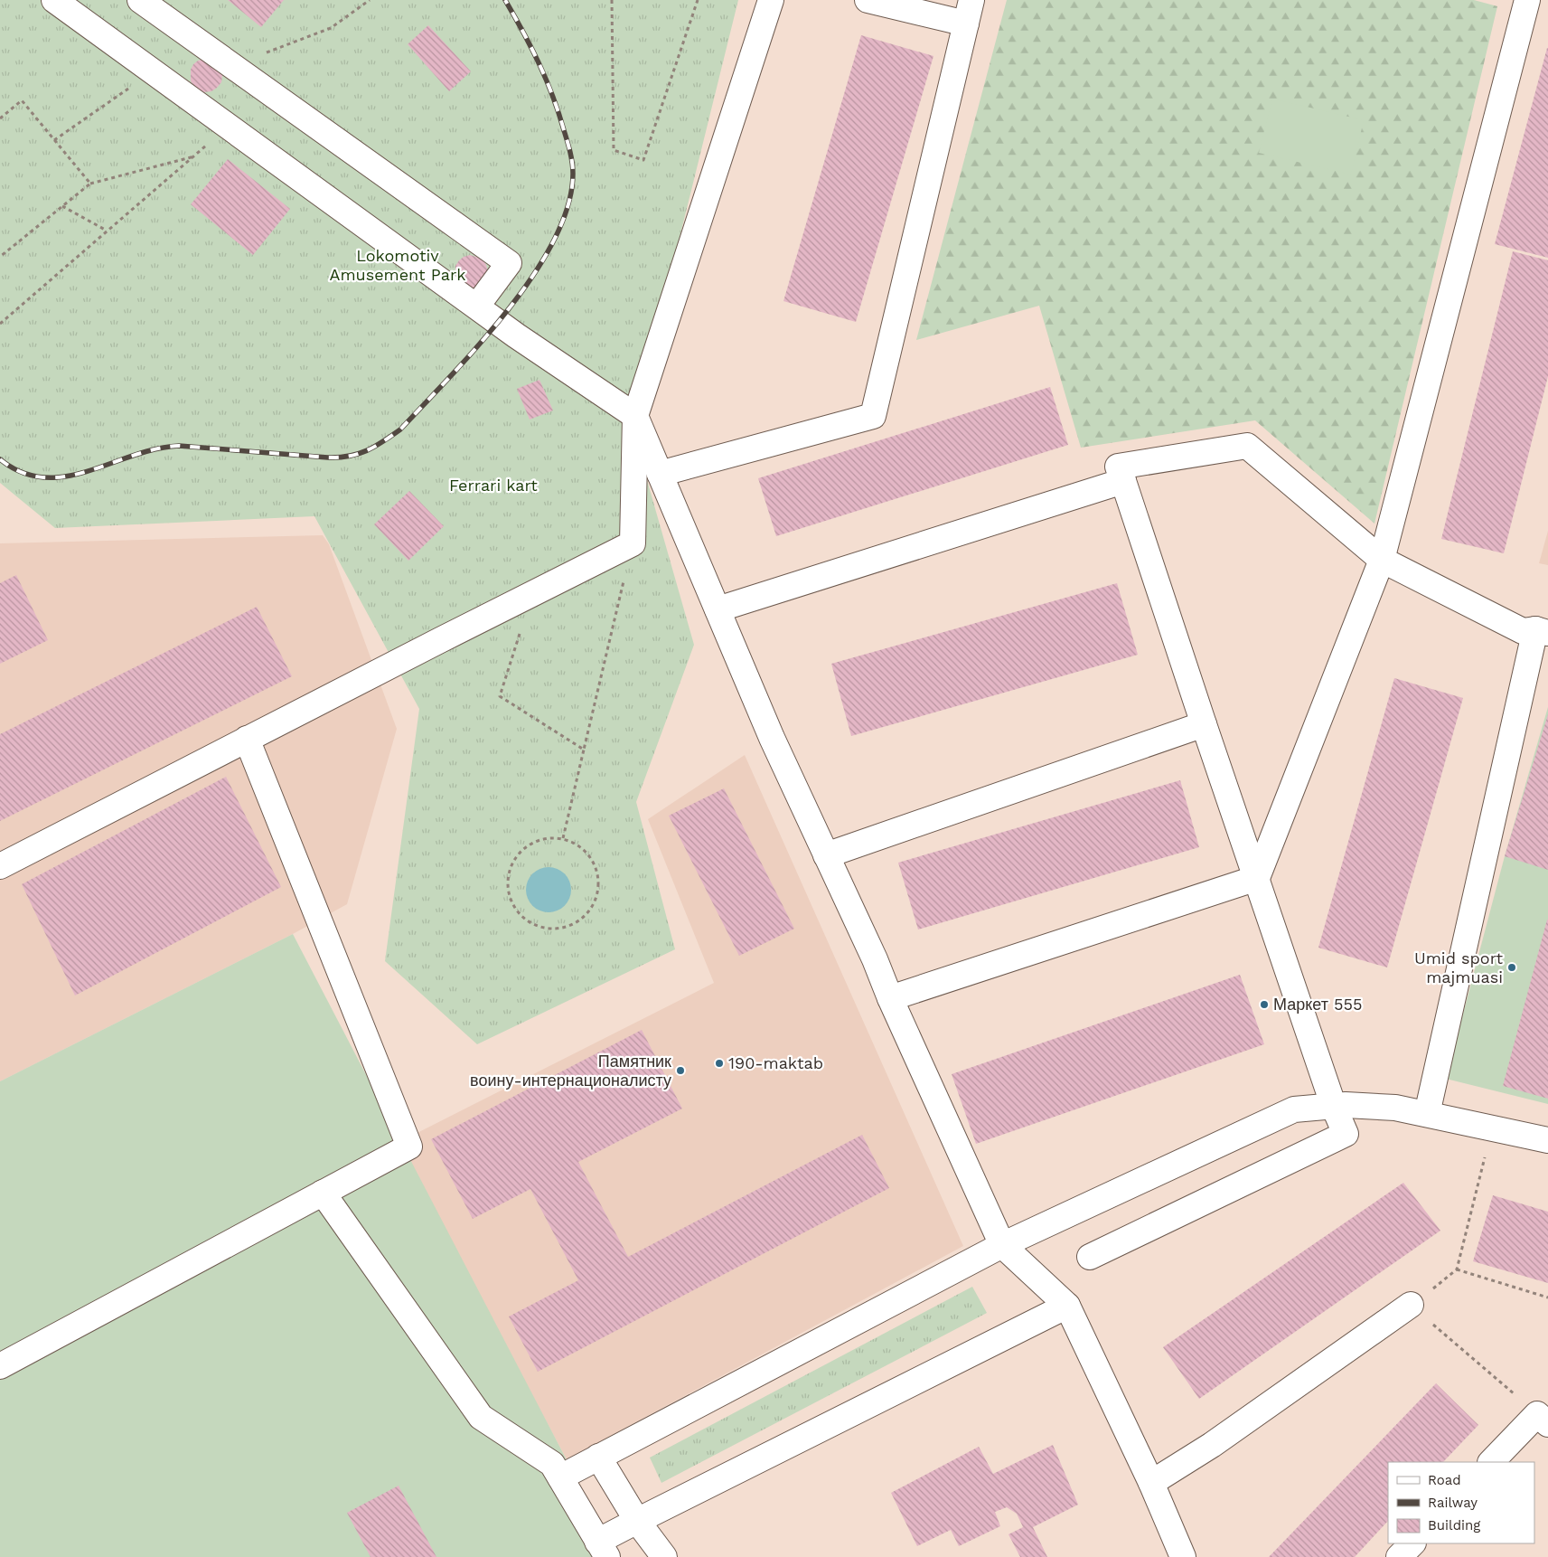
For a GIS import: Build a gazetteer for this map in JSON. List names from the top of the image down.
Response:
{
  "parks": ["Lokomotiv Amusement Park", "Ferrari kart"],
  "places": [
    "Umid sport majmuasi",
    "Маркет 555",
    "190-maktab",
    "Памятник воину-интернационалисту"
  ],
  "legend": ["Road", "Railway", "Building"]
}
